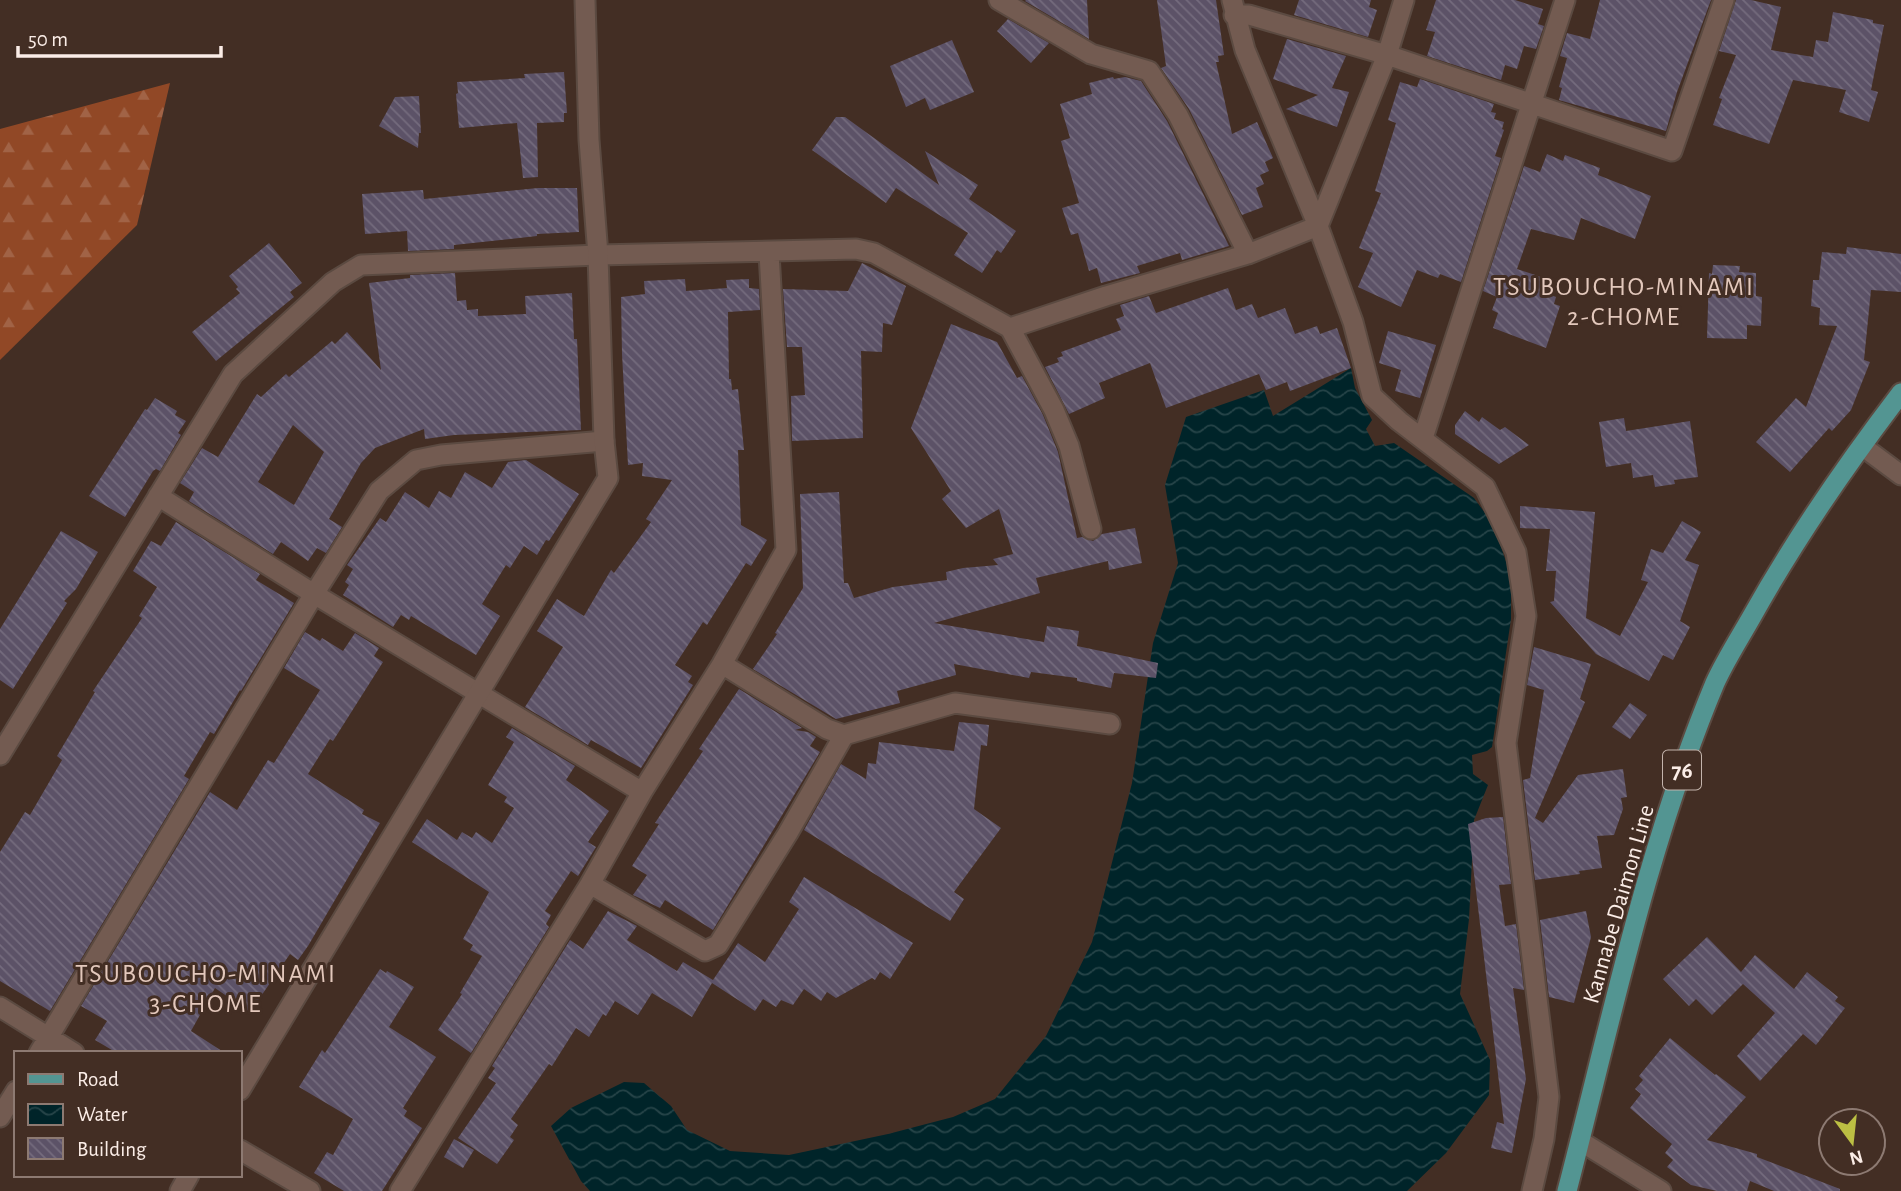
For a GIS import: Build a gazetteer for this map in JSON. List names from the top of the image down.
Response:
{
  "streets": {
    "main road": ["76", "Kannabe Daimon Line"]
  },
  "districts": ["TSUBOUCHO-MINAMI 2-CHOME", "TSUBOUCHO-MINAMI 3-CHOME"],
  "legend": ["Road", "Water", "Building"],
  "scale_bar": "50 m",
  "north": "bottom"
}
